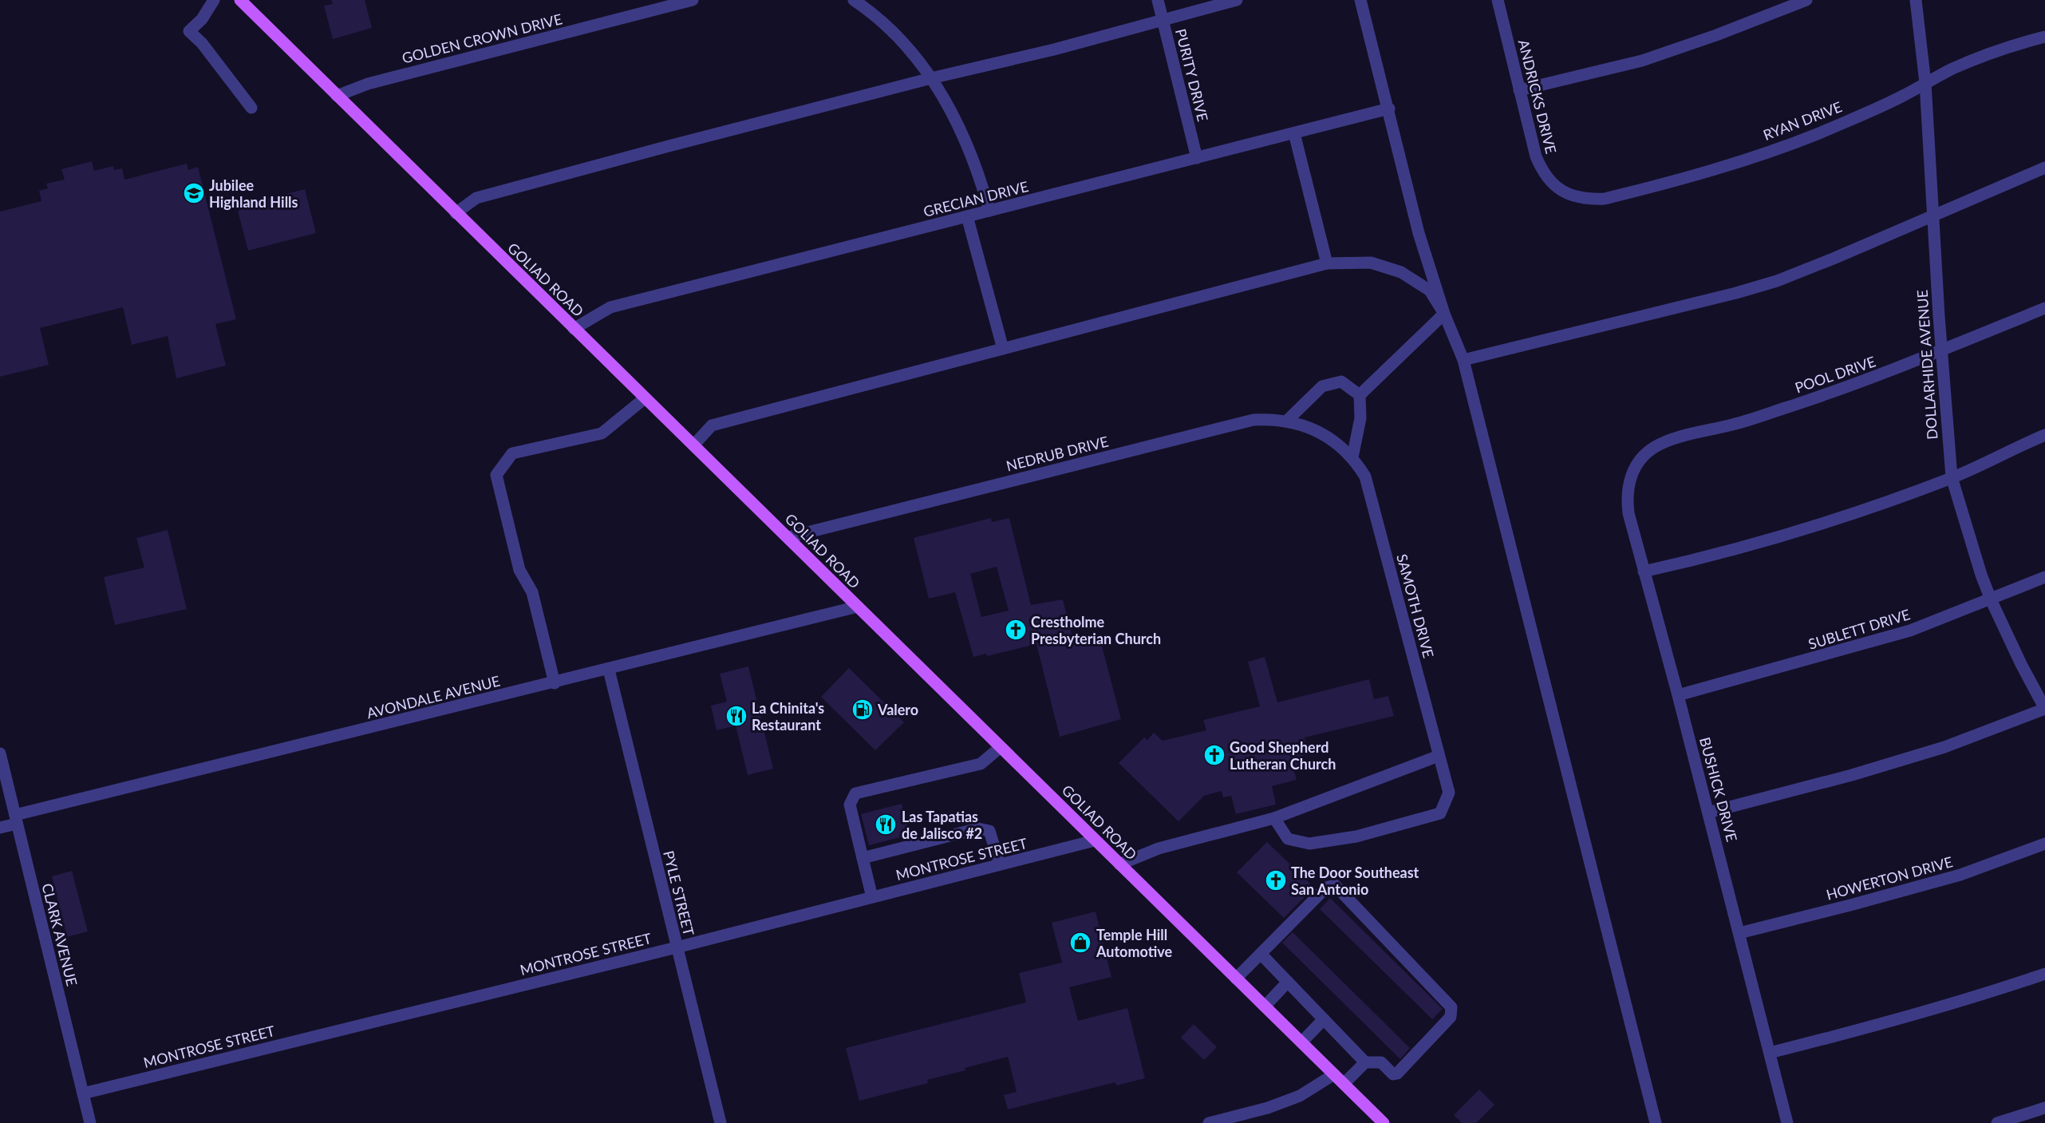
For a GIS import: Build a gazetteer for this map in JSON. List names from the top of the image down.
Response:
{
  "streets": {
    "main road": ["GOLIAD ROAD"],
    "street": [
      "GOLDEN CROWN DRIVE",
      "PURITY DRIVE",
      "ANDRICKS DRIVE",
      "RYAN DRIVE",
      "GRECIAN DRIVE",
      "DOLLARHIDE AVENUE",
      "POOL DRIVE",
      "NEDRUB DRIVE",
      "SAMOTH DRIVE",
      "SUBLETT DRIVE",
      "AVONDALE AVENUE",
      "BUSHICK DRIVE",
      "MONTROSE STREET",
      "HOWERTON DRIVE",
      "PYLE STREET",
      "CLARK AVENUE"
    ]
  },
  "crossings": [
    ["GOLDEN CROWN DRIVE", "GOLIAD ROAD"],
    ["PURITY DRIVE", "GRECIAN DRIVE"],
    ["ANDRICKS DRIVE", "RYAN DRIVE"],
    ["RYAN DRIVE", "DOLLARHIDE AVENUE"],
    ["GRECIAN DRIVE", "GOLIAD ROAD"],
    ["GOLIAD ROAD", "NEDRUB DRIVE"],
    ["GOLIAD ROAD", "AVONDALE AVENUE"],
    ["GOLIAD ROAD", "MONTROSE STREET"],
    ["DOLLARHIDE AVENUE", "POOL DRIVE"],
    ["DOLLARHIDE AVENUE", "SUBLETT DRIVE"],
    ["POOL DRIVE", "BUSHICK DRIVE"],
    ["NEDRUB DRIVE", "SAMOTH DRIVE"],
    ["SUBLETT DRIVE", "BUSHICK DRIVE"],
    ["AVONDALE AVENUE", "PYLE STREET"],
    ["AVONDALE AVENUE", "CLARK AVENUE"],
    ["BUSHICK DRIVE", "HOWERTON DRIVE"],
    ["MONTROSE STREET", "PYLE STREET"],
    ["MONTROSE STREET", "CLARK AVENUE"]
  ],
  "places": {
    "school or university": ["Jubilee Highland Hills"],
    "church": ["Crestholme Presbyterian Church", "Good Shepherd Lutheran Church", "The Door Southeast San Antonio"],
    "fuel station": ["Valero"],
    "restaurant": ["La Chinita's Restaurant", "Las Tapatias de Jalisco #2"],
    "shop": ["Temple Hill Automotive"]
  }
}
